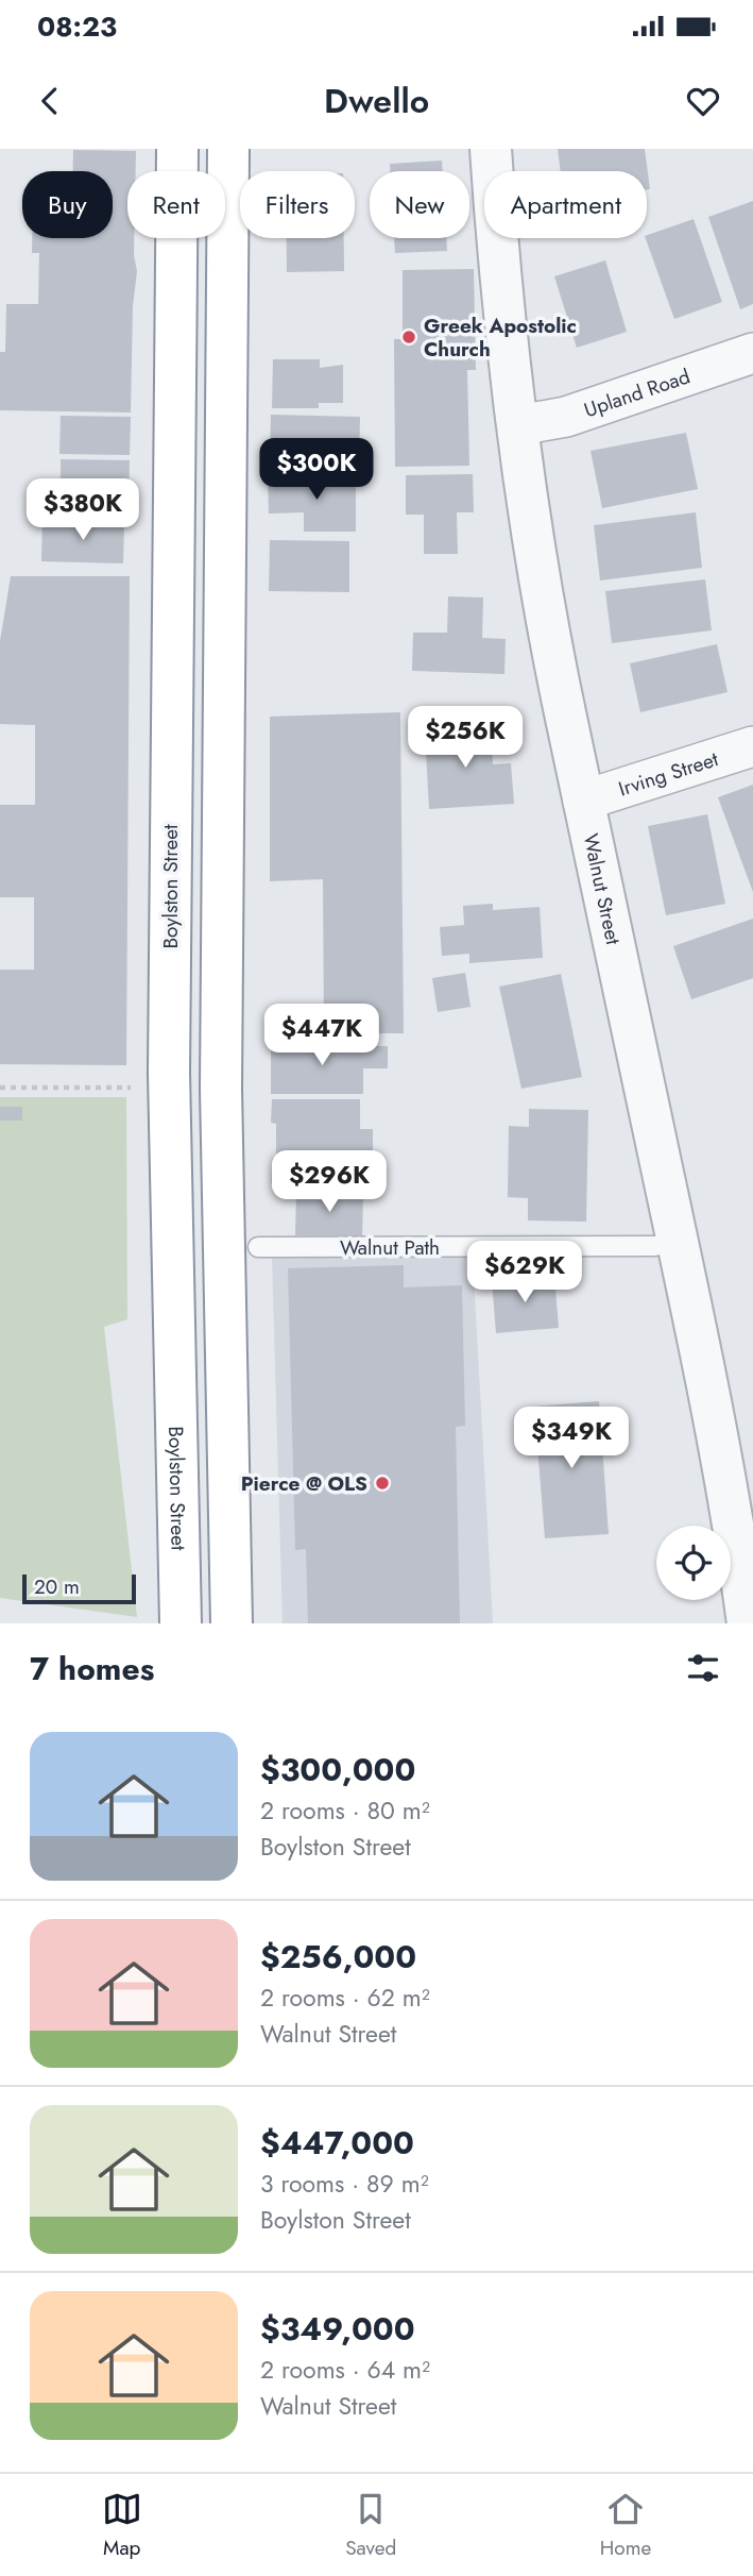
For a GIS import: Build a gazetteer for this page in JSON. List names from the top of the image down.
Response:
{
  "streets": {
    "highway": ["Boylston Street"],
    "street": ["Upland Road", "Irving Street", "Walnut Street"],
    "lane": ["Walnut Path"]
  },
  "crossings": [
    ["Upland Road", "Walnut Street"],
    ["Irving Street", "Walnut Street"]
  ],
  "places": ["Greek Apostolic Church", "Pierce @ OLS"],
  "scale_bar": "20 m",
  "page": {
    "status": "08:23",
    "header": "Dwello",
    "chip": [
      "Buy",
      "Rent",
      "Filters",
      "New",
      "Apartment"
    ],
    "price": [
      "$300K",
      "$380K",
      "$256K",
      "$447K",
      "$296K",
      "$629K",
      "$349K"
    ],
    "scale": "20 m",
    "heading": "7 homes",
    "list": [
      {
        "name": "$300,000",
        "note": "2 rooms · 80 m² · Boylston Street"
      },
      {
        "name": "$256,000",
        "note": "2 rooms · 62 m² · Walnut Street"
      },
      {
        "name": "$447,000",
        "note": "3 rooms · 89 m² · Boylston Street"
      },
      {
        "name": "$349,000",
        "note": "2 rooms · 64 m² · Walnut Street"
      }
    ],
    "tabs": ["Map", "Saved", "Home"]
  }
}
